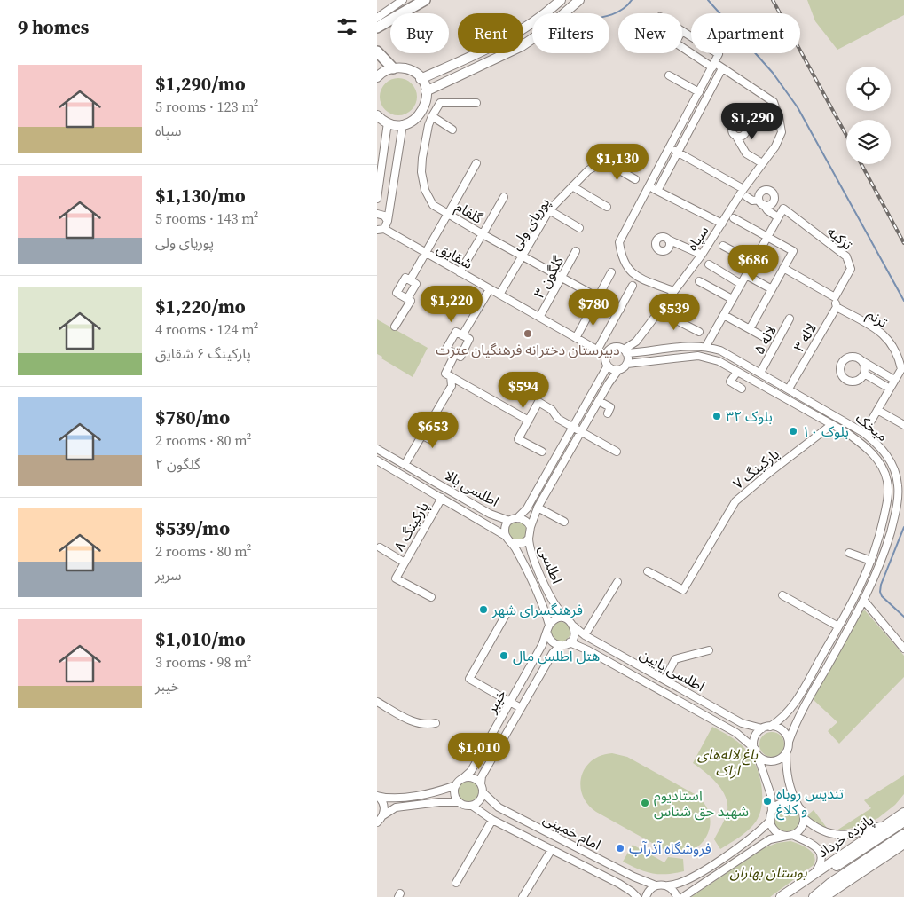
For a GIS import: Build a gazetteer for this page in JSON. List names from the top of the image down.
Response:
{
  "streets": {
    "main road": ["پانزده خرداد"],
    "street": [
      "گلفام",
      "پوریای ولی",
      "سپاه",
      "تزکیه",
      "شقایق",
      "گلگون ۳",
      "ترنم",
      "لاله ۳",
      "لاله ۵",
      "میخک",
      "پارکینگ ۷",
      "اطلسی بالا",
      "پارکینگ ۸",
      "اطلسی",
      "اطلسی پایین",
      "خیبر",
      "امام خمینی"
    ]
  },
  "crossings": [
    ["گلفام", "پوریای ولی"],
    ["گلفام", "گلگون ۳"],
    ["پوریای ولی", "شقایق"],
    ["سپاه", "شقایق"],
    ["سپاه", "میخک"],
    ["شقایق", "میخک"],
    ["ترنم", "لاله ۳"],
    ["لاله ۳", "میخک"],
    ["لاله ۵", "میخک"],
    ["میخک", "پارکینگ ۷"],
    ["میخک", "اطلسی پایین"],
    ["اطلسی بالا", "پارکینگ ۸"],
    ["اطلسی بالا", "اطلسی"],
    ["اطلسی", "اطلسی پایین"],
    ["اطلسی", "خیبر"],
    ["اطلسی پایین", "خیبر"],
    ["خیبر", "امام خمینی"]
  ],
  "parks": ["باغ لاله‌های اراک", "بوستان بهاران"],
  "places": [
    "دبیرستان دخترانه فرهنگیان عترت",
    "بلوک ۳۲",
    "بلوک ۱۰",
    "فرهنگسرای شهر",
    "هتل اطلس مال",
    "تندیس روباه و کلاغ",
    "استادیوم شهید حق شناس",
    "فروشگاه آذرآب"
  ],
  "page": {
    "heading": "9 homes",
    "chip": [
      "Buy",
      "Rent",
      "Filters",
      "New",
      "Apartment"
    ],
    "list": [
      {
        "name": "$1,290/mo",
        "note": "5 rooms · 123 m² · سپاه"
      },
      {
        "name": "$1,130/mo",
        "note": "5 rooms · 143 m² · پوریای ولی"
      },
      {
        "name": "$1,220/mo",
        "note": "4 rooms · 124 m² · پارکینگ ۶ شقایق"
      },
      {
        "name": "$780/mo",
        "note": "2 rooms · 80 m² · گلگون ۲"
      },
      {
        "name": "$539/mo",
        "note": "2 rooms · 80 m² · سریر"
      },
      {
        "name": "$1,010/mo",
        "note": "3 rooms · 98 m² · خیبر"
      }
    ],
    "price": [
      "$1,290",
      "$1,130",
      "$686",
      "$1,220",
      "$780",
      "$539",
      "$594",
      "$653",
      "$1,010"
    ]
  }
}
